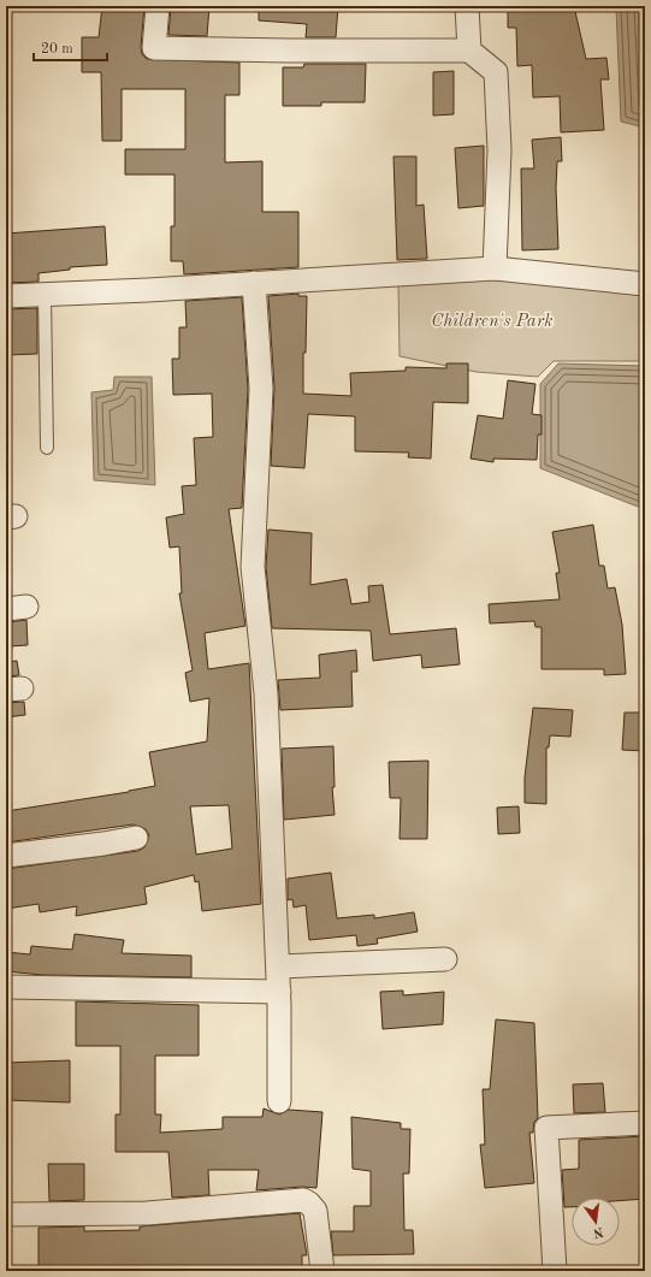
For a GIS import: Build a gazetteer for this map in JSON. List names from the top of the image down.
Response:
{
  "parks": ["Children's Park"],
  "scale_bar": "20 m",
  "north": "bottom"
}
